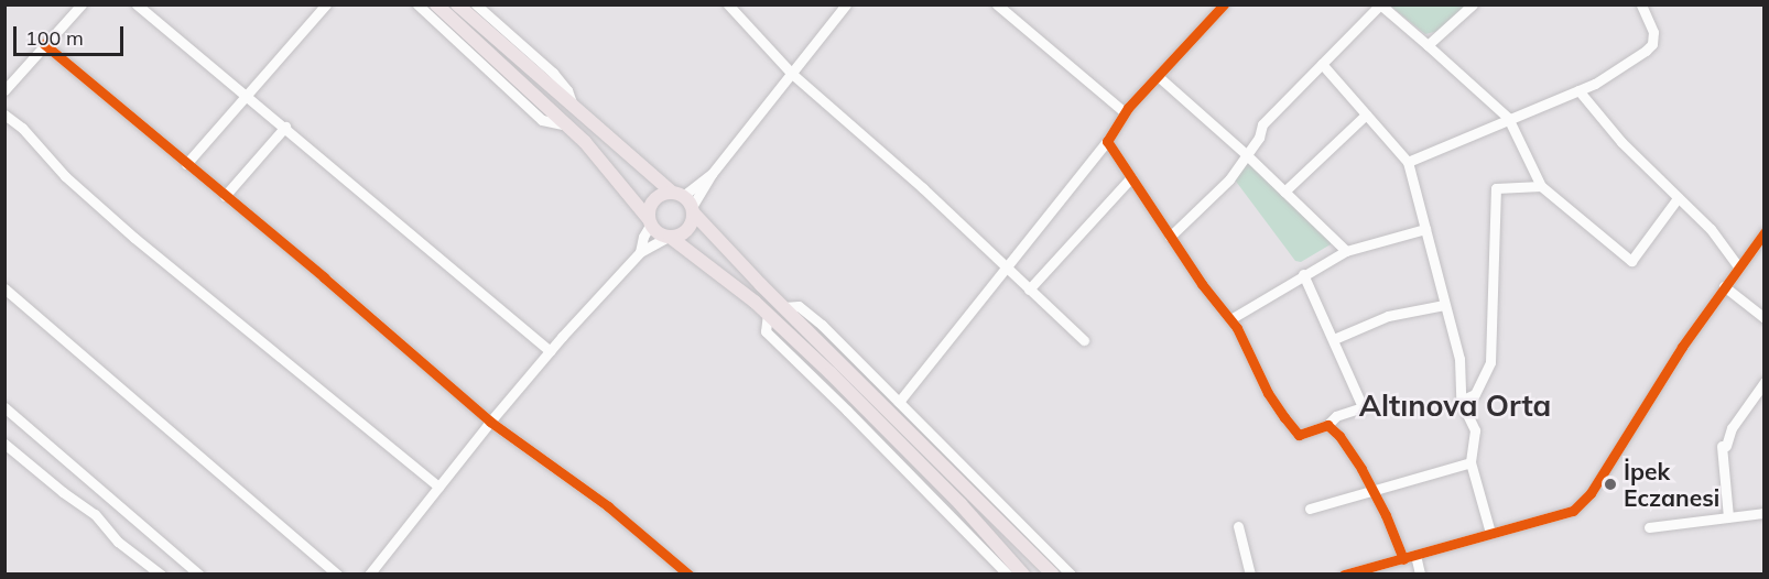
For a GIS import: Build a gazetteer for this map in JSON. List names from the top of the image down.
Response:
{
  "districts": ["Altınova Orta"],
  "places": ["İpek Eczanesi"],
  "scale_bar": "100 m"
}
